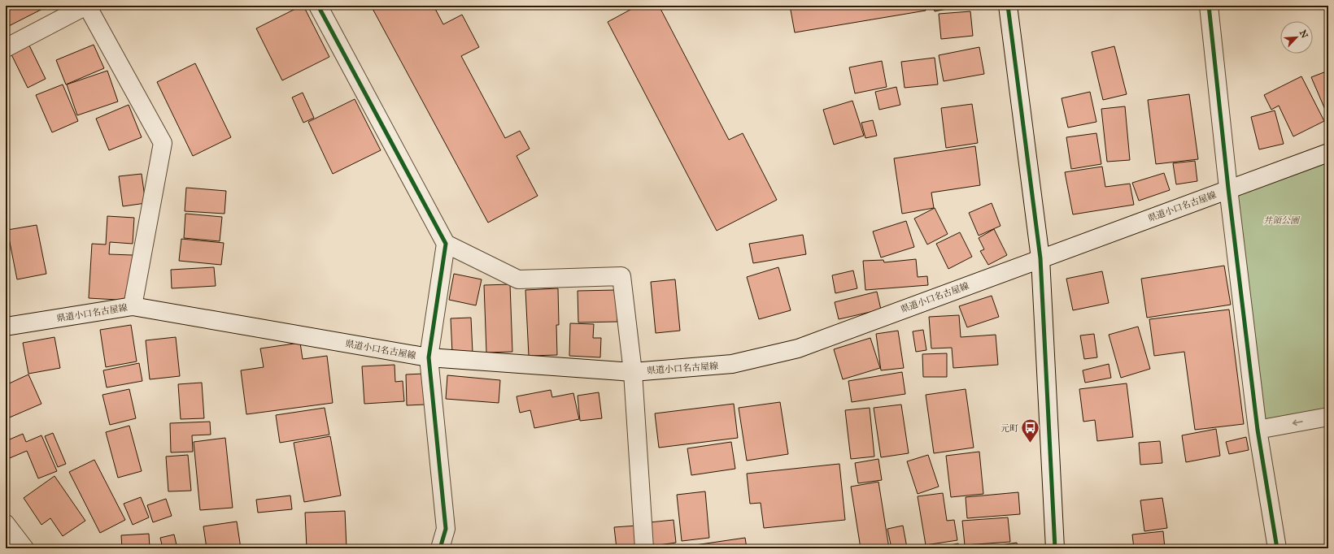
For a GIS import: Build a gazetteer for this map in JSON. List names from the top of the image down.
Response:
{
  "streets": {
    "street": ["県道小口名古屋線"]
  },
  "parks": ["井領公園"],
  "places": {
    "bus stop": ["元町"]
  },
  "north": "top right"
}
